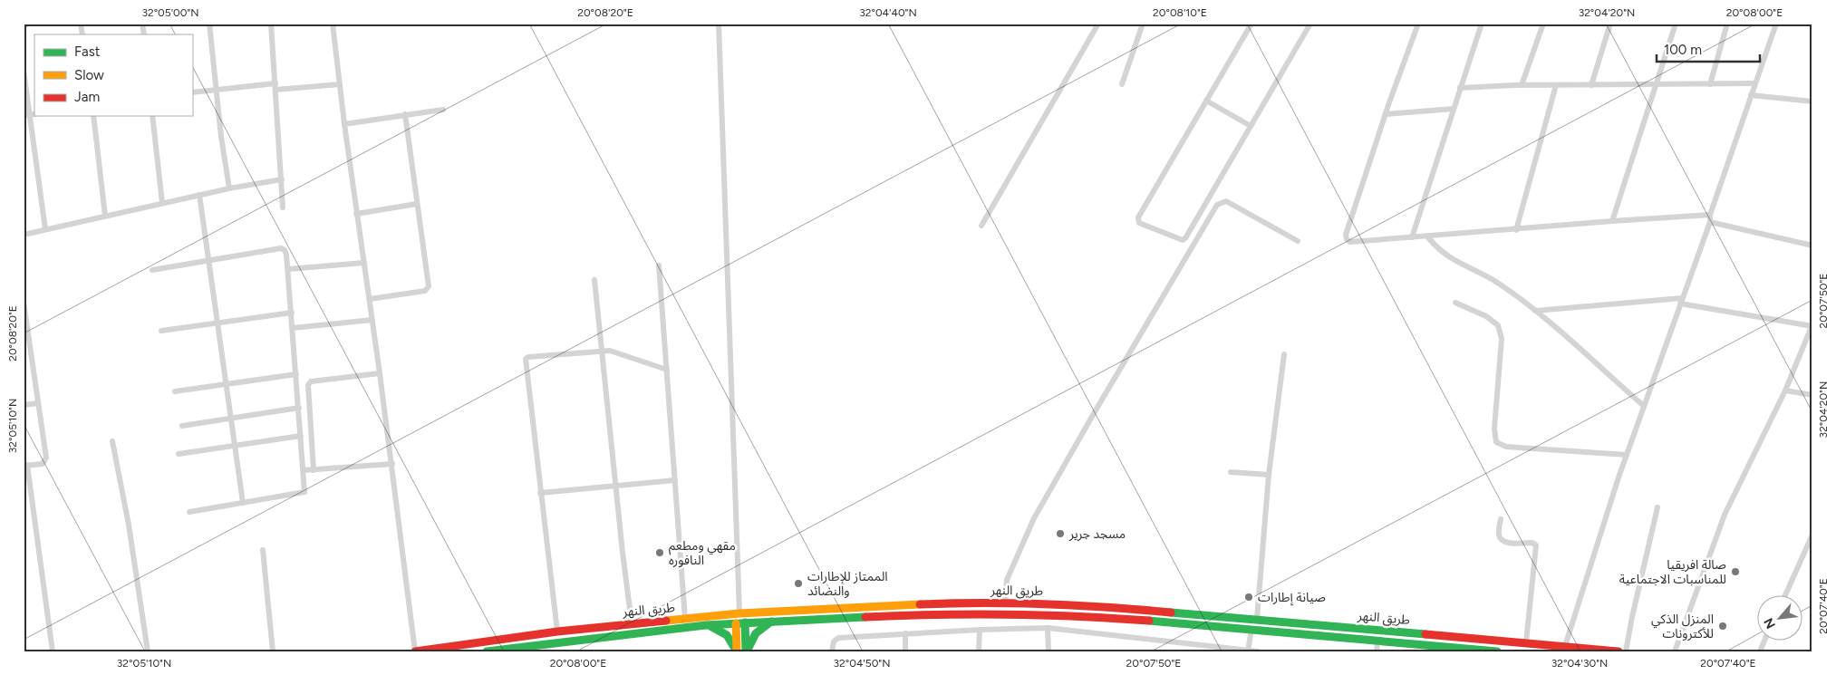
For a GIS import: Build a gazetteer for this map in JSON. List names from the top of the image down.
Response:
{
  "streets": {
    "main road": ["طريق النهر"]
  },
  "places": [
    "مسجد جرير",
    "مقهي ومطعم النافوره",
    "صالة افريقيا للمناسبات الاجتماعية",
    "الممتاز للإطارات والنضائد",
    "صيانة إطارات",
    "المنزل الذكي للأكترونات"
  ],
  "legend": ["Fast", "Slow", "Jam"],
  "scale_bar": "100 m",
  "north": "bottom left",
  "coordinates": [
    "32°05'00\"N",
    "20°08'20\"E",
    "32°04'40\"N",
    "20°08'10\"E",
    "32°04'20\"N",
    "20°08'00\"E",
    "20°07'50\"E",
    "32°05'10\"N",
    "20°07'40\"E",
    "32°04'50\"N",
    "32°04'30\"N"
  ]
}
